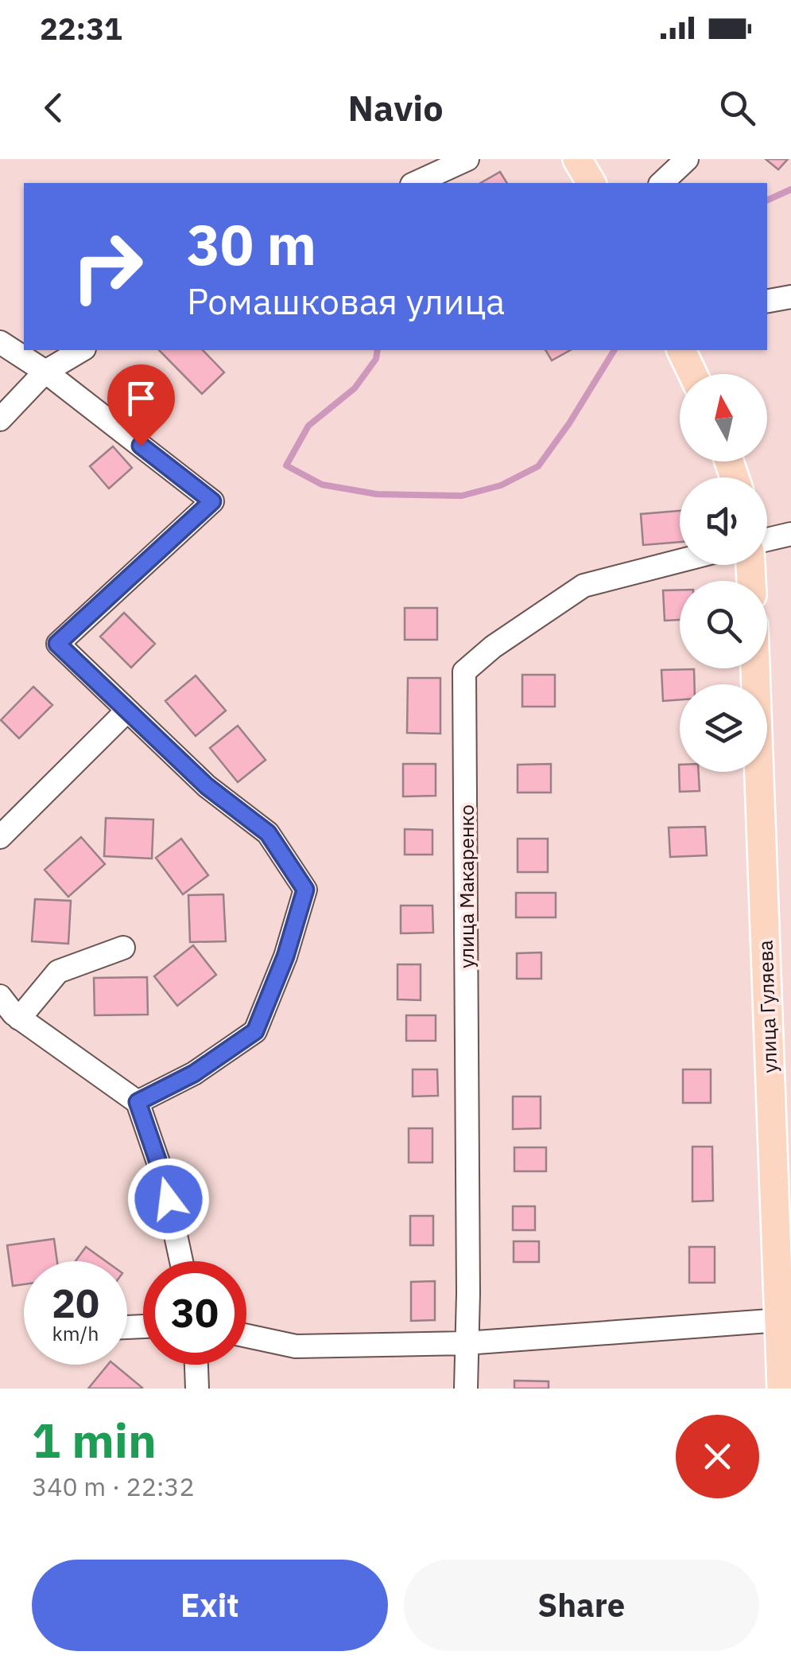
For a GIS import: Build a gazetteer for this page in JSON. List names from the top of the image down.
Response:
{
  "streets": {
    "main road": ["улица Гуляева"],
    "street": ["улица Макаренко"]
  },
  "north": "top",
  "page": {
    "status": "22:31",
    "header": "Navio",
    "turn": ["30 m", "Ромашковая улица"],
    "speed": "20 km/h",
    "limit": "30",
    "heading": ["1 min", "340 m · 22:32"],
    "buttons": ["Exit", "Share"]
  }
}
